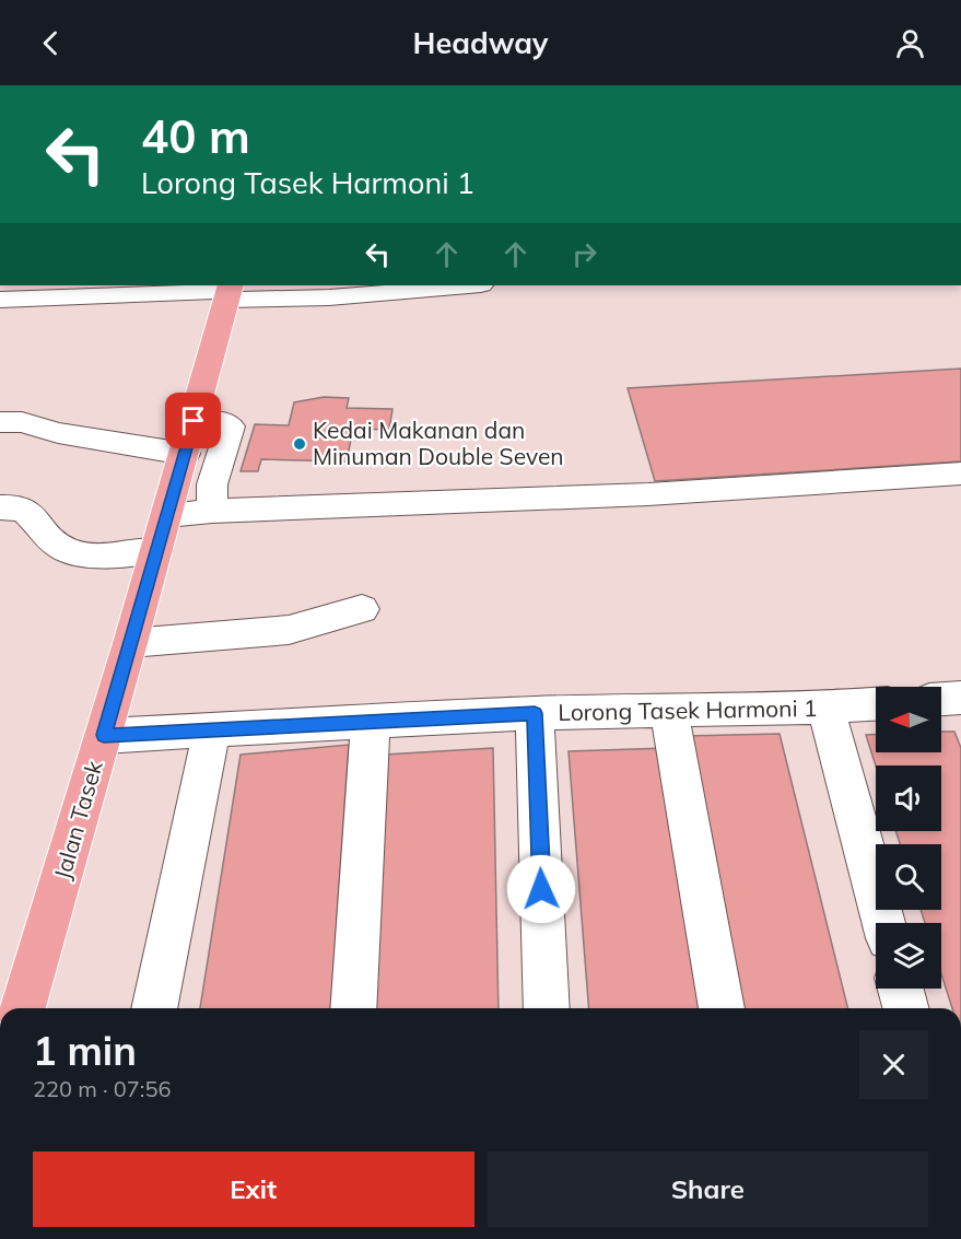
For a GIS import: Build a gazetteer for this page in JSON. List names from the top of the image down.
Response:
{
  "streets": {
    "main road": ["Jalan Tasek"],
    "street": ["Lorong Tasek Harmoni 1"]
  },
  "crossings": [
    ["Lorong Tasek Harmoni 1", "Jalan Tasek"]
  ],
  "places": ["Kedai Makanan dan Minuman Double Seven"],
  "north": "left",
  "page": {
    "header": "Headway",
    "turn": ["40 m", "Lorong Tasek Harmoni 1"],
    "heading": ["1 min", "220 m · 07:56"],
    "buttons": ["Exit", "Share"]
  }
}
